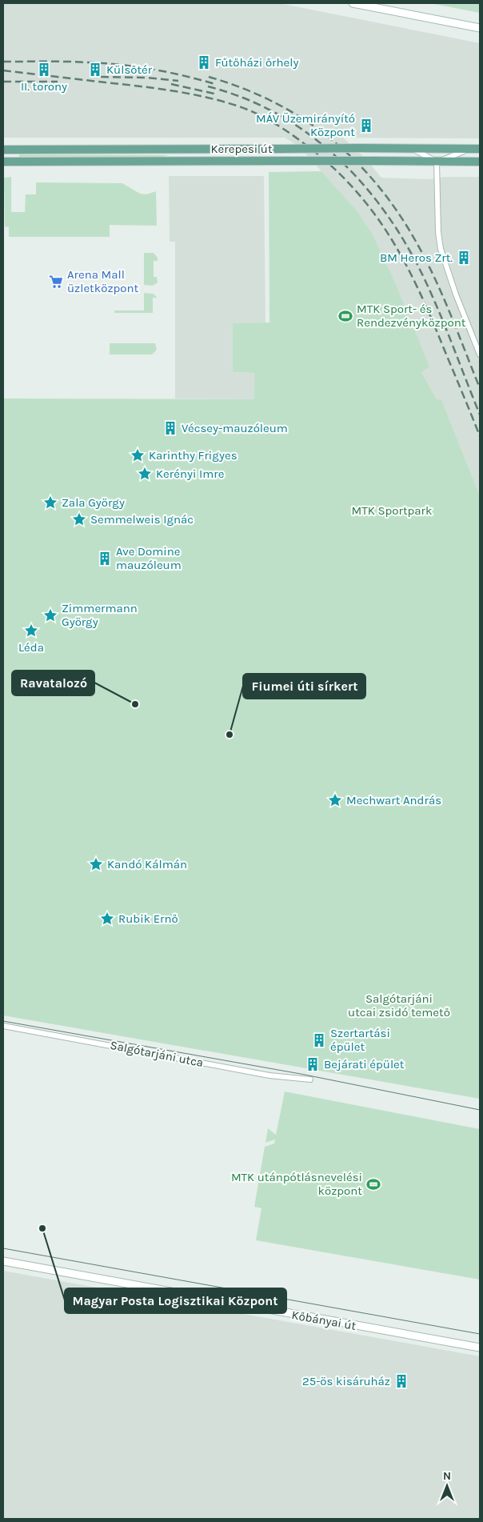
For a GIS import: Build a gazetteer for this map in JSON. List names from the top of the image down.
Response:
{
  "streets": {
    "main road": ["Kerepesi út", "Kőbányai út"],
    "street": ["Salgótarjáni utca"]
  },
  "parks": ["MTK Sportpark", "Salgótarjáni utcai zsidó temető"],
  "places": {
    "building": [
      "Fűtőházi őrhely",
      "II. torony",
      "Külsőtér",
      "MÁV Üzemirányító Központ",
      "BM Heros Zrt.",
      "Vécsey-mauzóleum",
      "Ave Domine mauzóleum",
      "Szertartási épület",
      "Bejárati épület",
      "25-ös kisáruház"
    ],
    "supermarket": ["Arena Mall üzletközpont"],
    "sports": ["MTK Sport- és Rendezvényközpont", "MTK utánpótlásnevelési központ"],
    "place": [
      "Karinthy Frigyes",
      "Kerényi Imre",
      "Zala György",
      "Semmelweis Ignác",
      "Zimmermann György",
      "Léda",
      "Mechwart András",
      "Kandó Kálmán",
      "Rubik Ernő"
    ],
    "other": ["Ravatalozó", "Fiumei úti sírkert", "Magyar Posta Logisztikai Központ"]
  },
  "north": "top"
}
